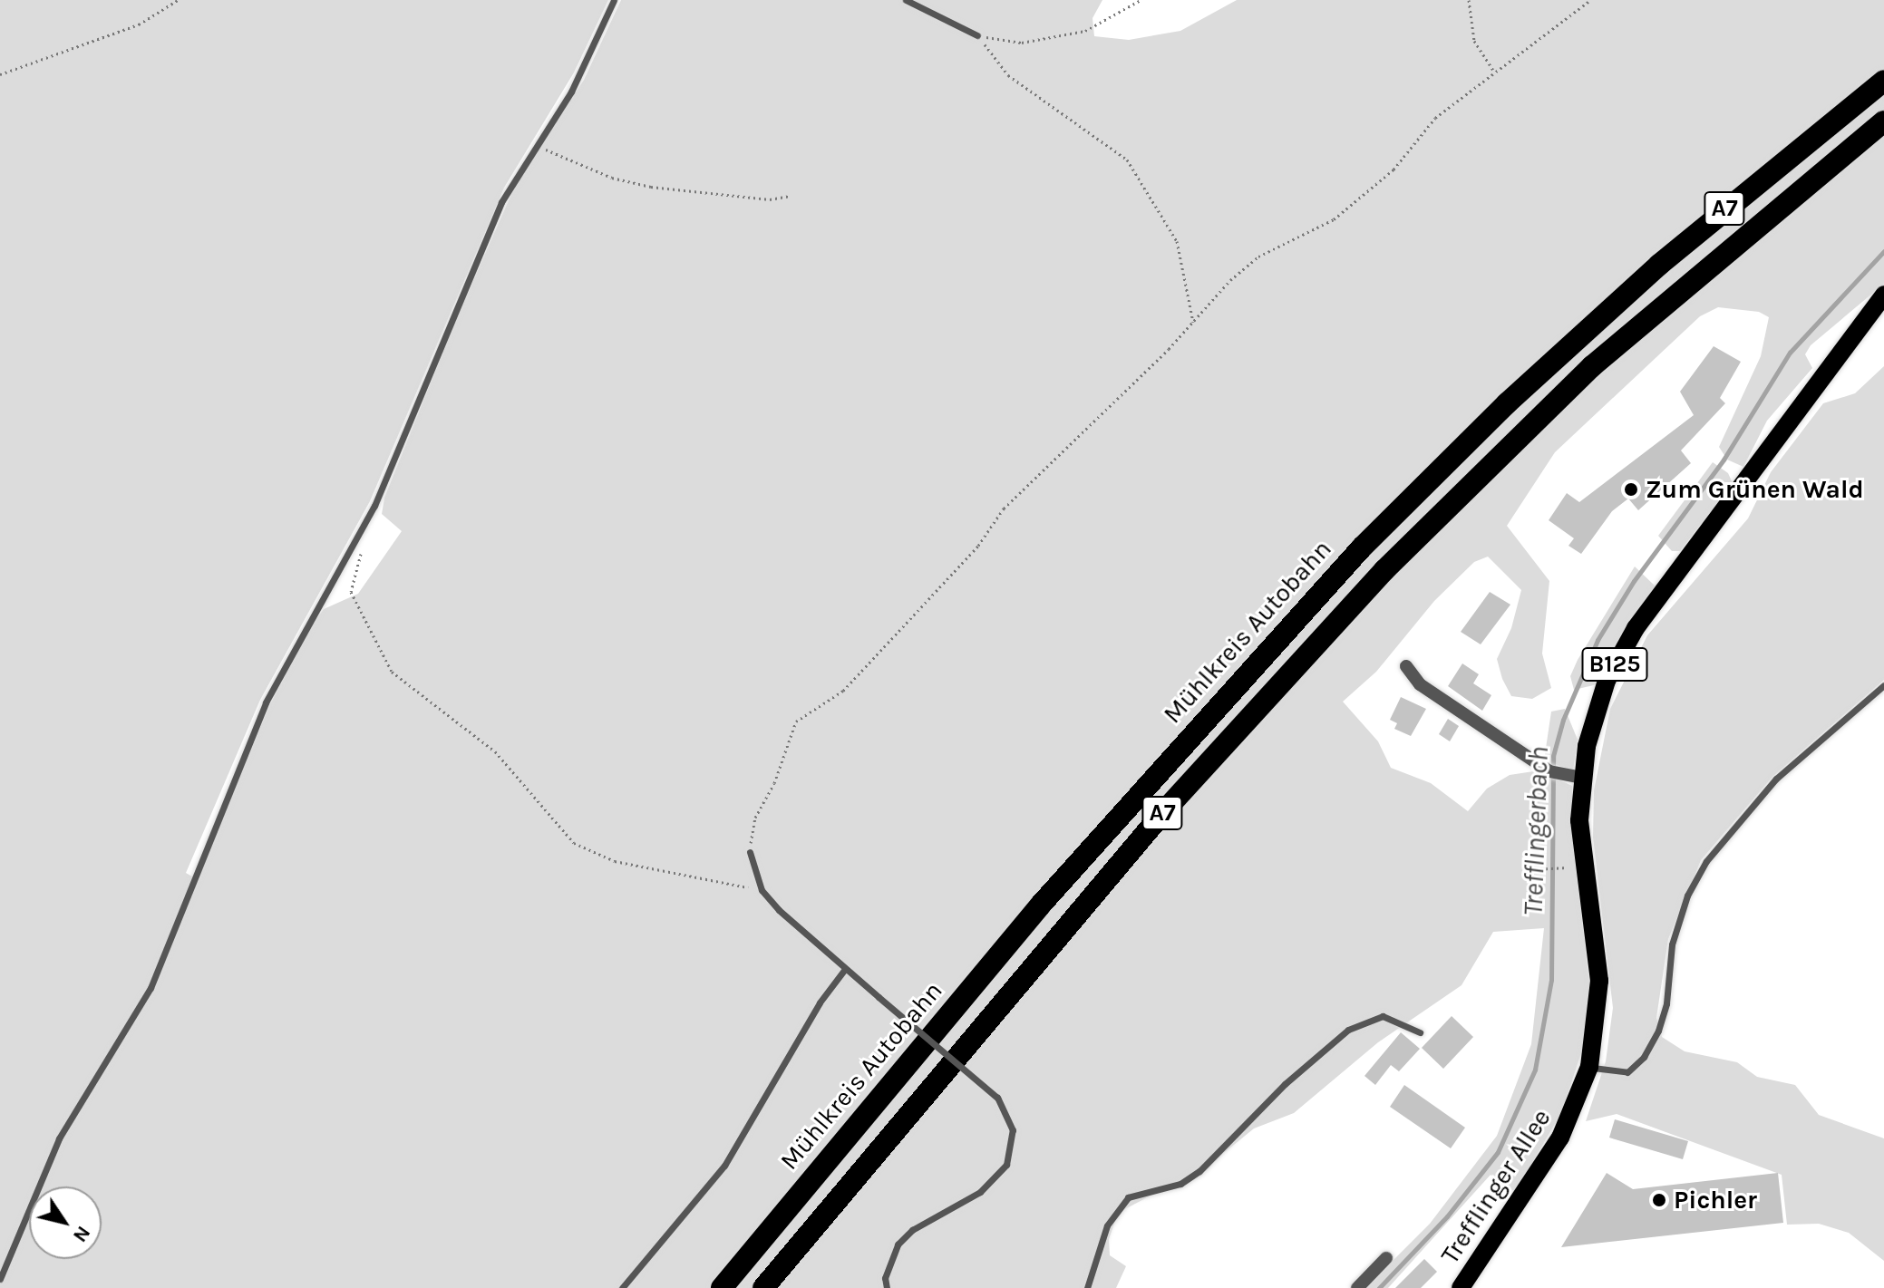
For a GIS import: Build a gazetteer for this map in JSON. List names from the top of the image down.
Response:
{
  "streets": {
    "highway": ["A7", "Mühlkreis Autobahn"],
    "main road": ["B125", "Trefflinger Allee"]
  },
  "crossings": [
    ["B125", "Trefflinger Allee"]
  ],
  "water": ["Trefflingerbach"],
  "places": ["Zum Grünen Wald", "Pichler"],
  "north": "bottom right"
}
